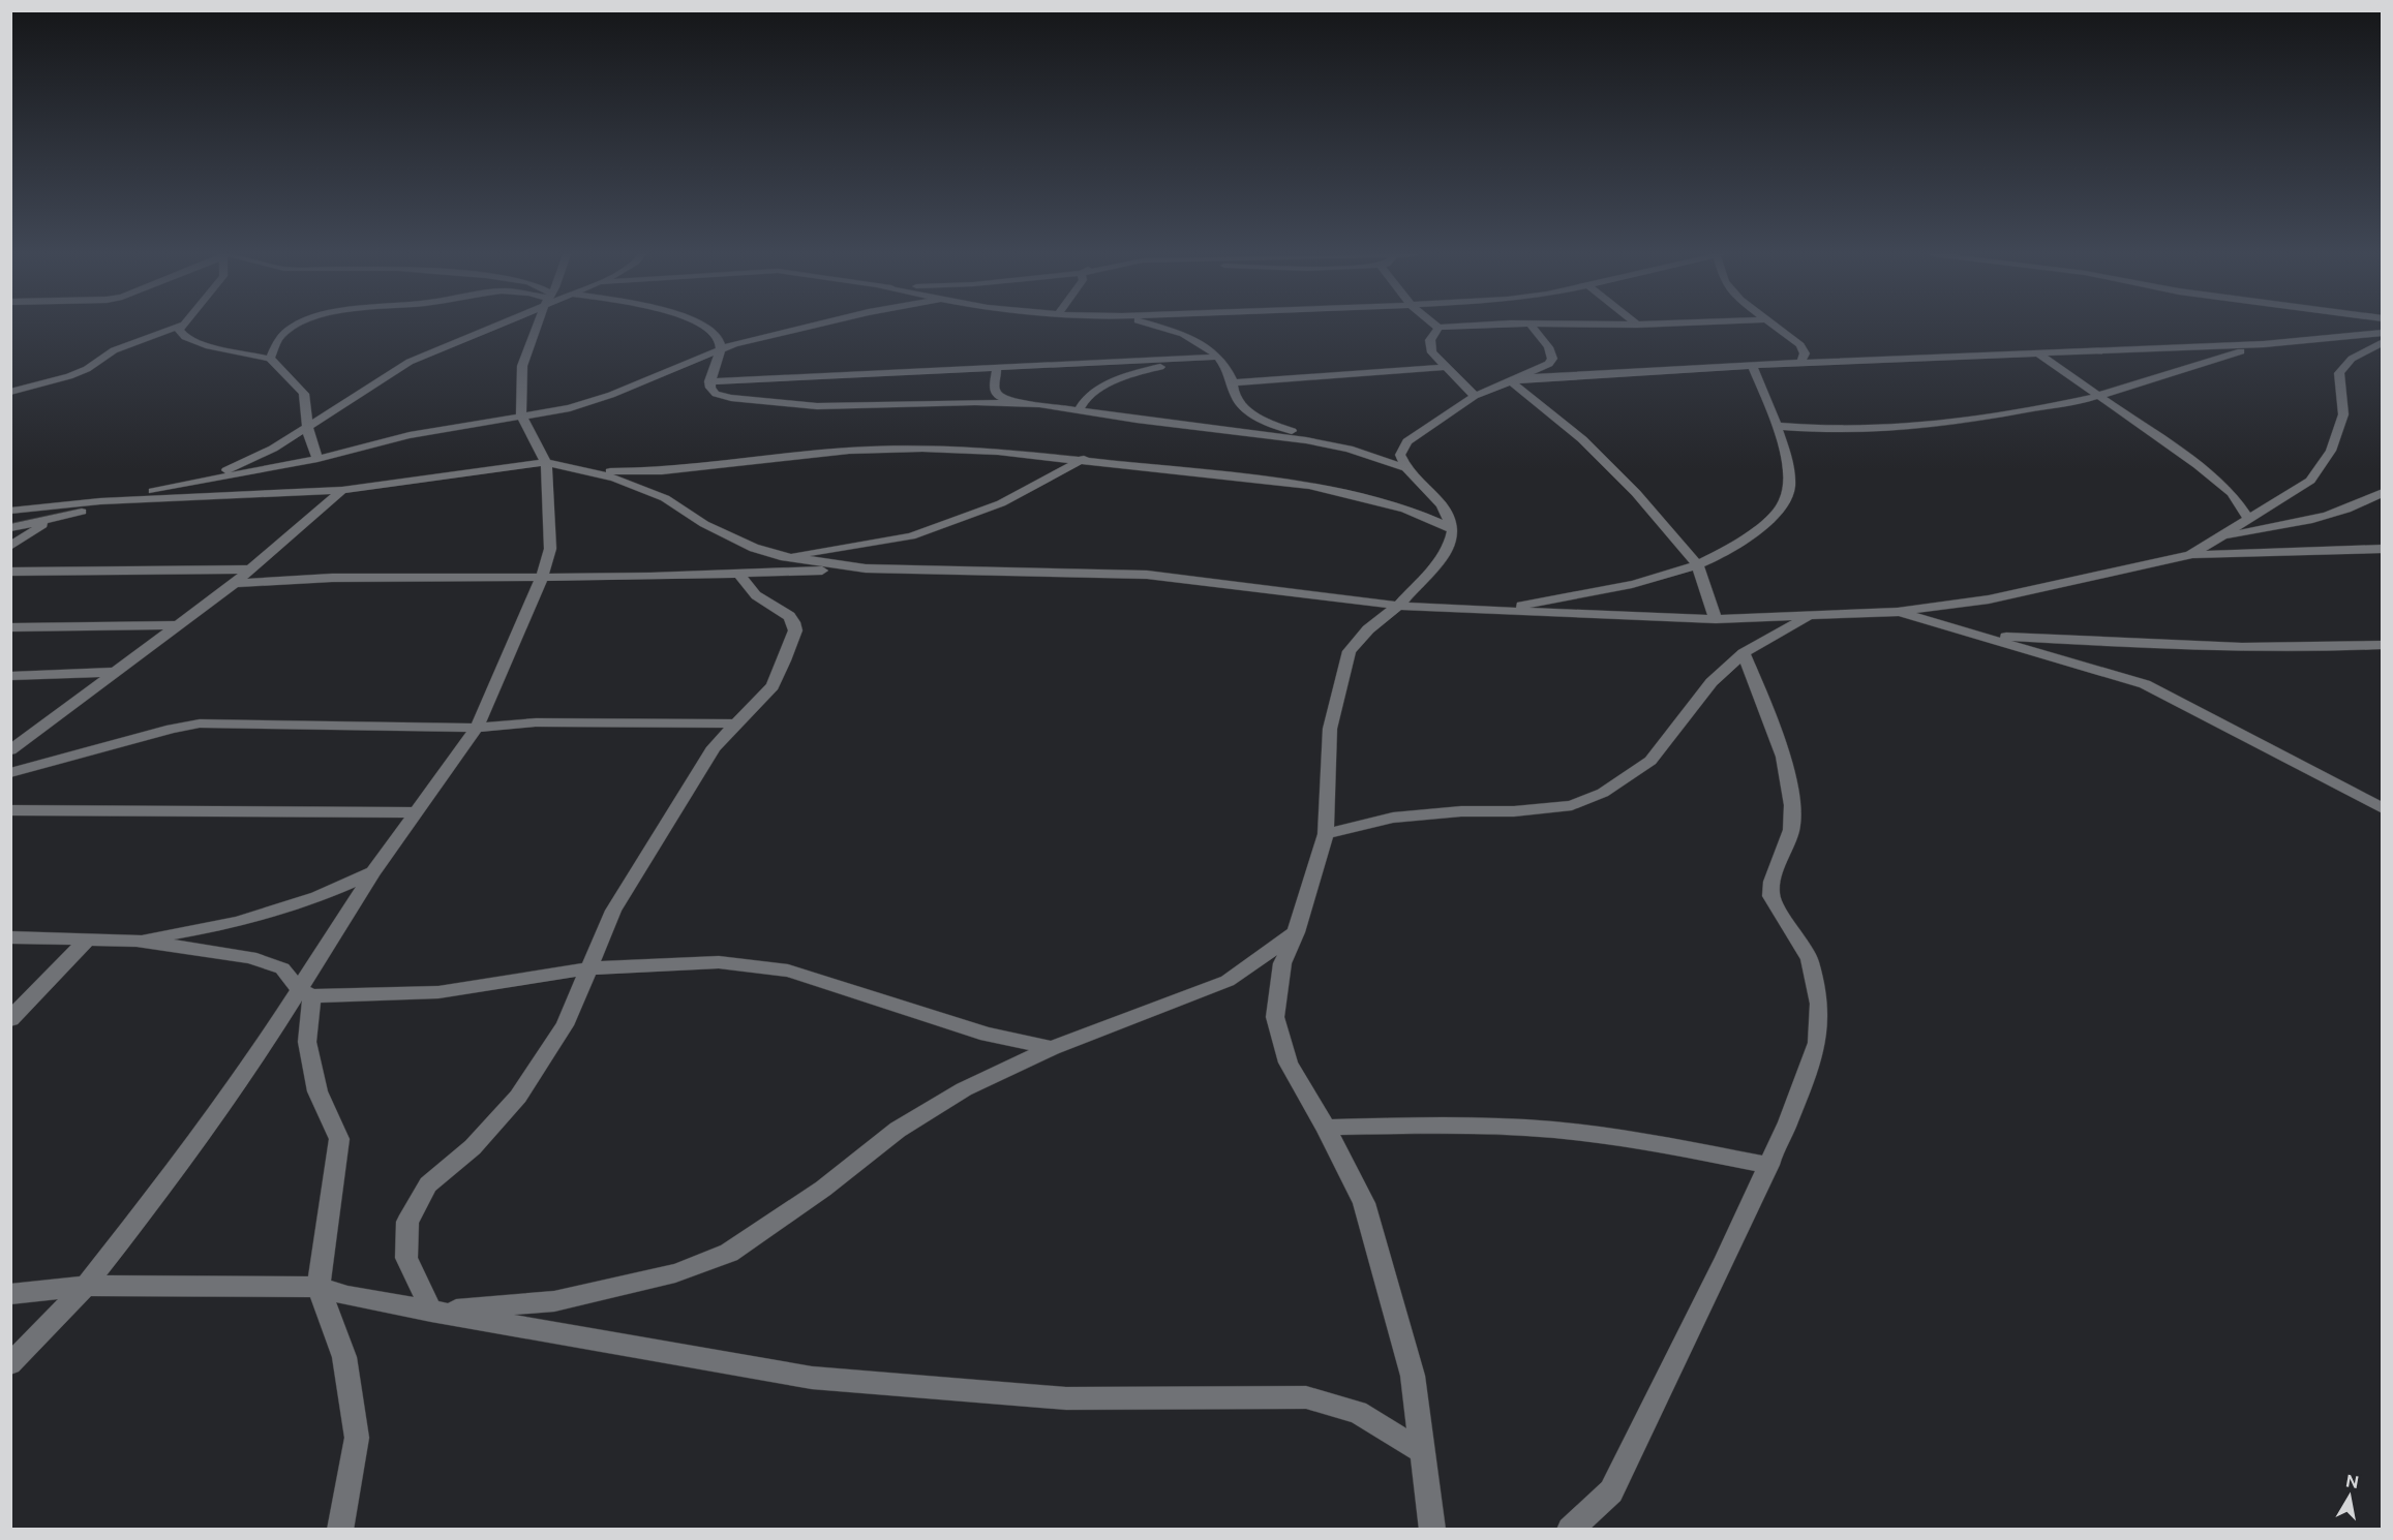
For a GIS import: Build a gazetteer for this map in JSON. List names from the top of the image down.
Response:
{
  "north": "top"
}
